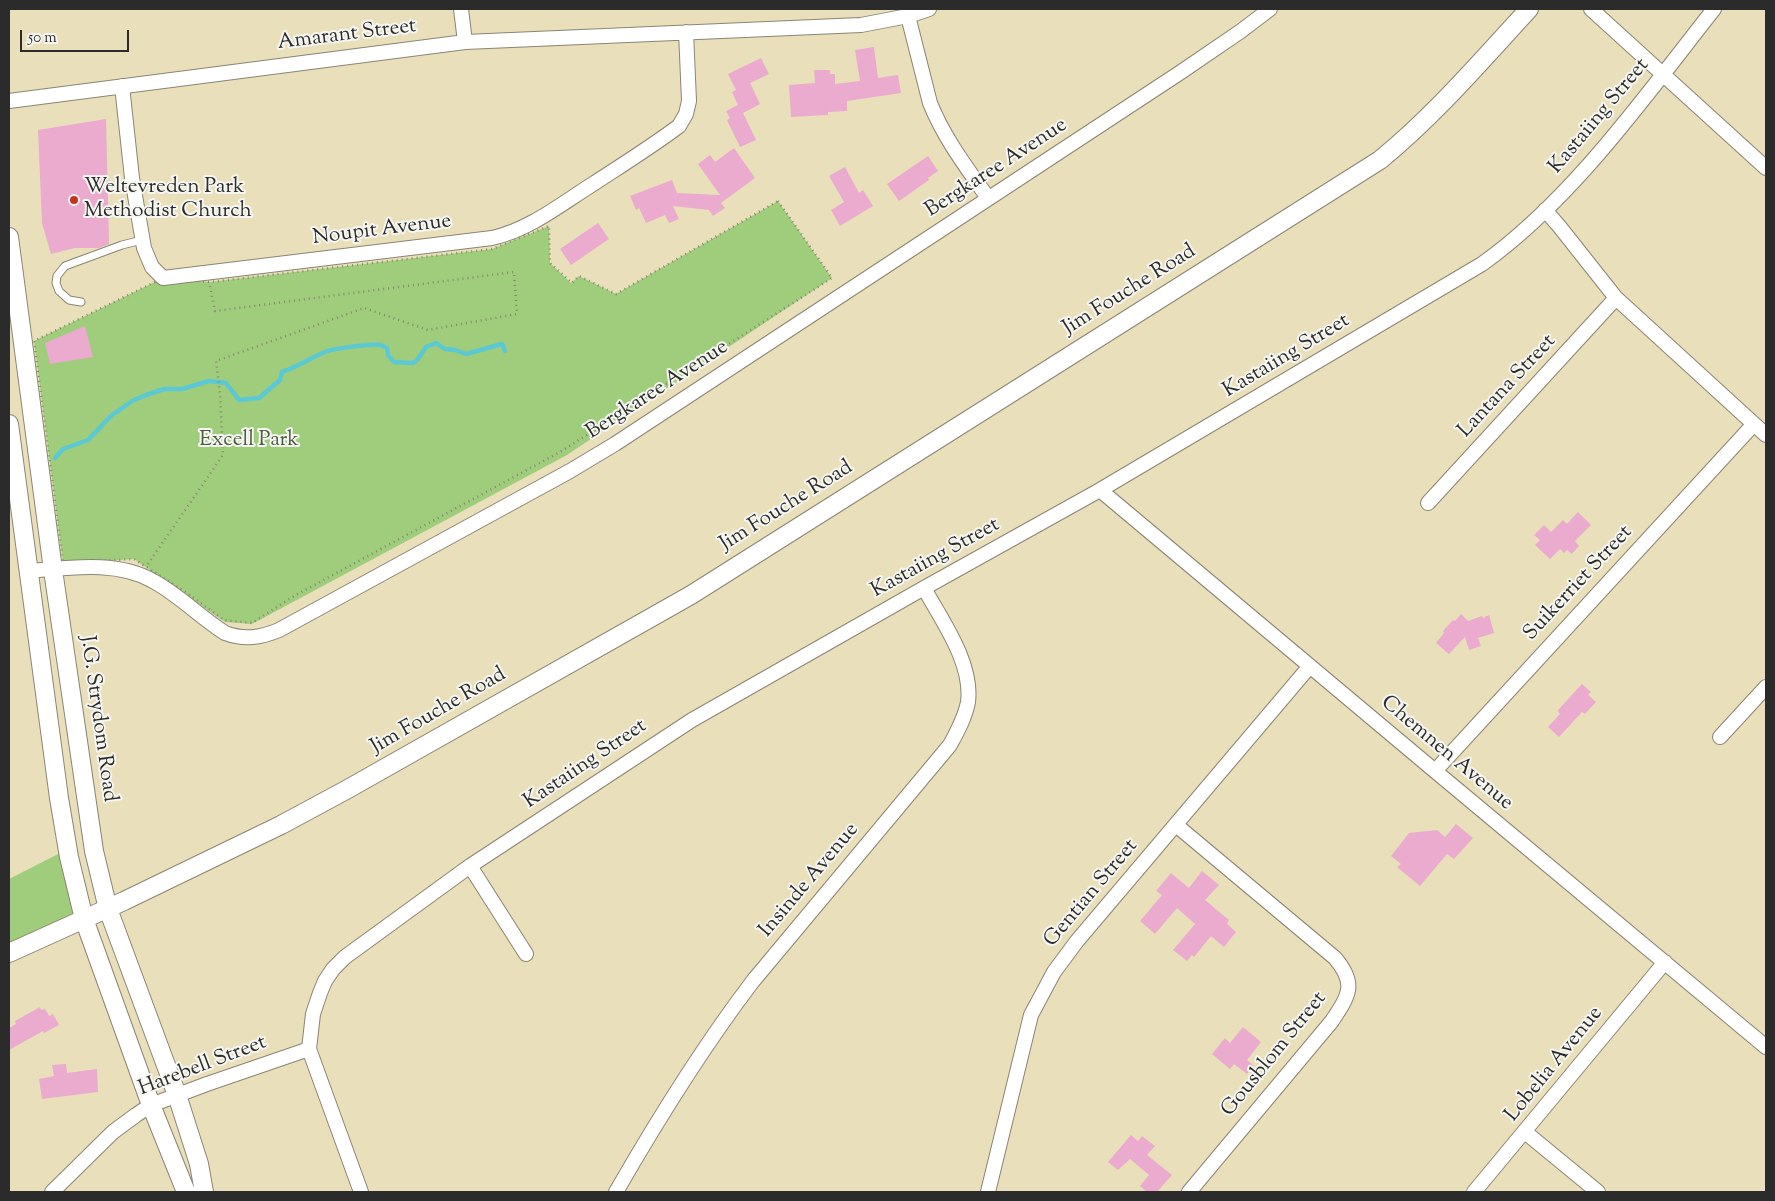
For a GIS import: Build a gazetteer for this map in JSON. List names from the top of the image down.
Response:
{
  "streets": {
    "street": [
      "Amarant Street",
      "Kastaiing Street",
      "Bergkaree Avenue",
      "Noupit Avenue",
      "Jim Fouche Road",
      "Lantana Street",
      "Suikerriet Street",
      "J.G. Strydom Road",
      "Chemnen Avenue",
      "Insinde Avenue",
      "Gentian Street",
      "Gousblom Street",
      "Lobelia Avenue",
      "Harebell Street"
    ]
  },
  "crossings": [
    ["Amarant Street", "Noupit Avenue"],
    ["Kastaiing Street", "Chemnen Avenue"],
    ["Kastaiing Street", "Insinde Avenue"],
    ["Kastaiing Street", "Harebell Street"],
    ["Bergkaree Avenue", "J.G. Strydom Road"],
    ["Jim Fouche Road", "J.G. Strydom Road"],
    ["Suikerriet Street", "Chemnen Avenue"],
    ["J.G. Strydom Road", "Harebell Street"],
    ["Chemnen Avenue", "Gentian Street"],
    ["Chemnen Avenue", "Lobelia Avenue"],
    ["Gentian Street", "Gousblom Street"]
  ],
  "parks": ["Excell Park"],
  "places": ["Weltevreden Park Methodist Church"],
  "scale_bar": "50 m"
}
